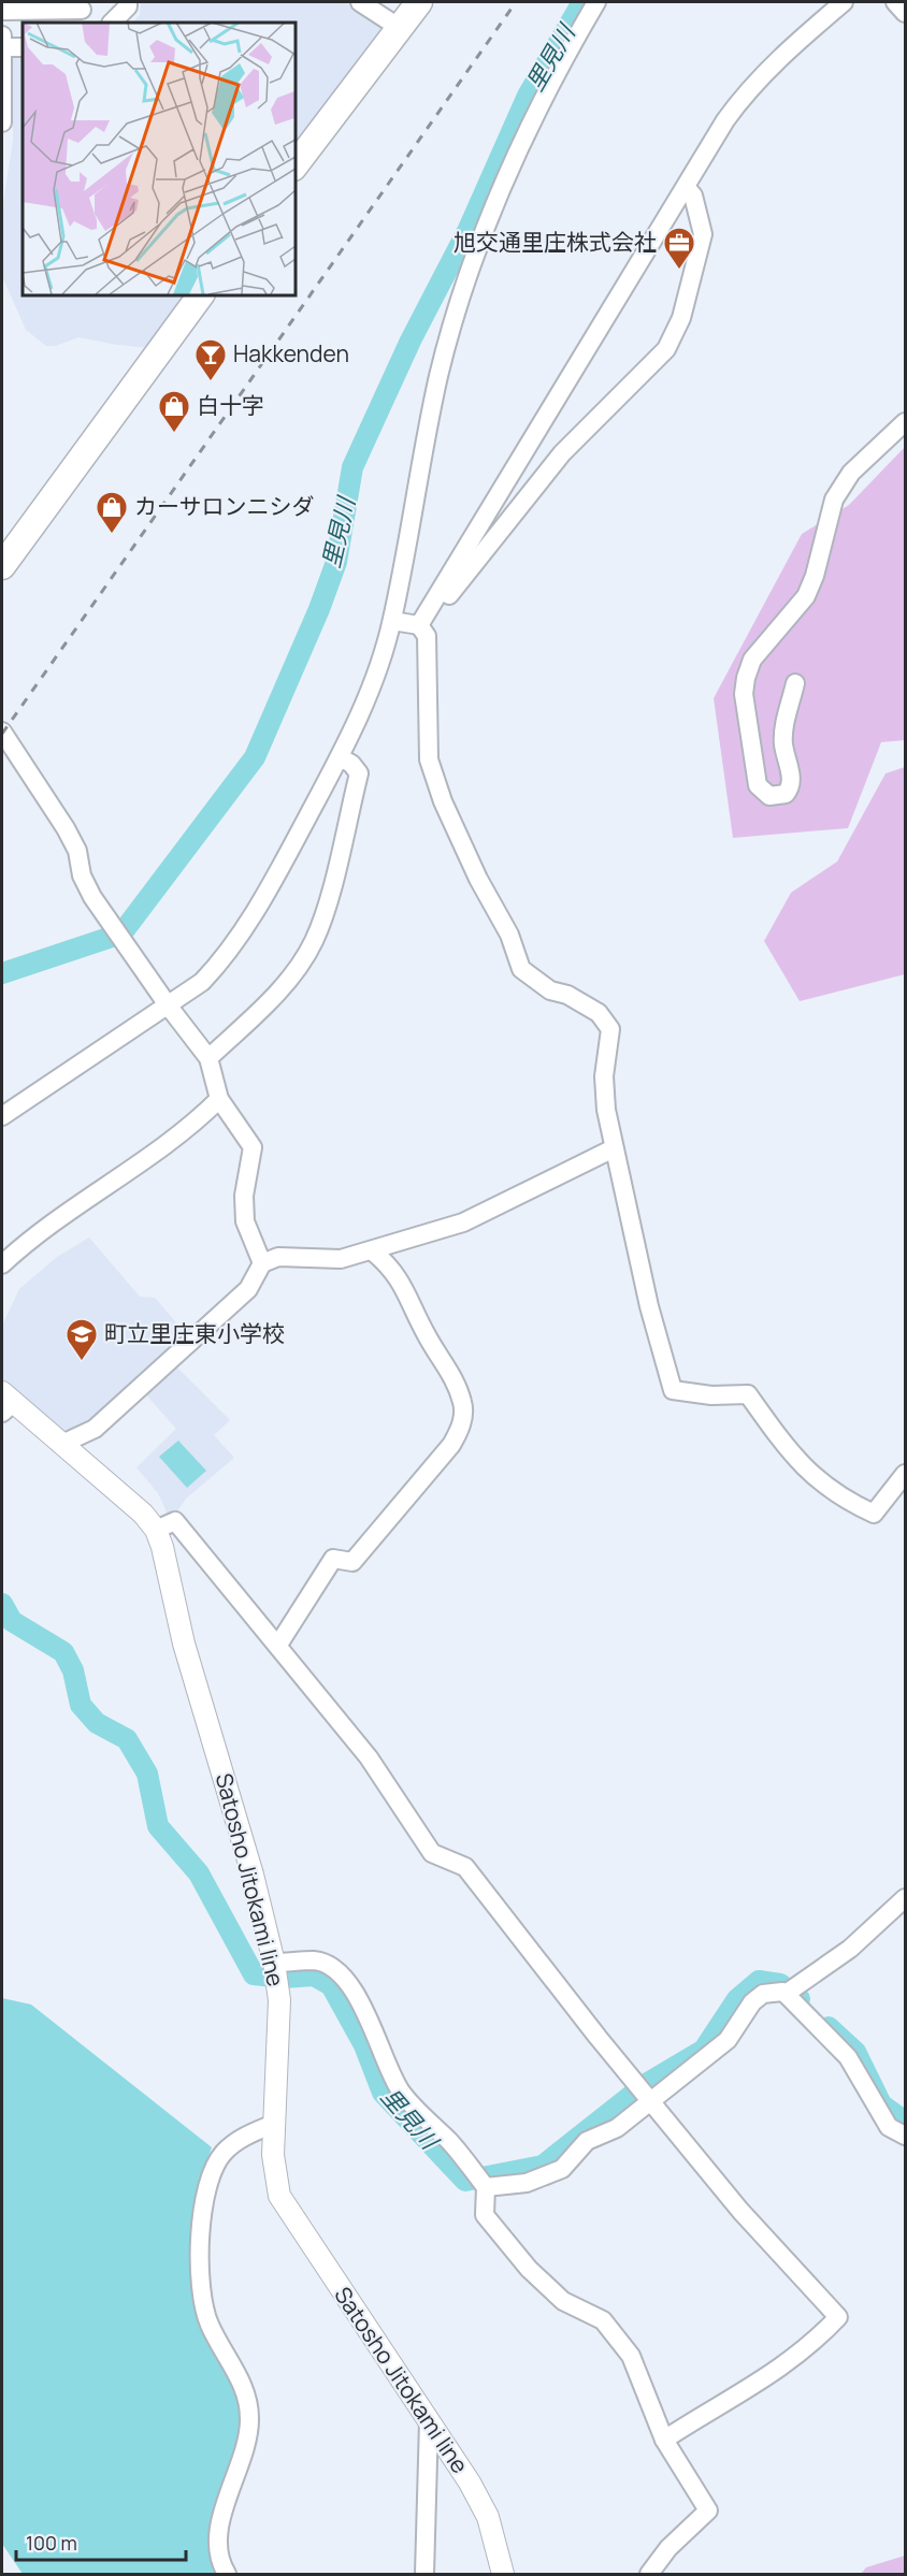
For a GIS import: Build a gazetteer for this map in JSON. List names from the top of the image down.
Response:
{
  "streets": {
    "main road": ["Satosho Jitokami line"]
  },
  "water": ["里見川"],
  "places": {
    "office": ["旭交通里庄株式会社"],
    "bar": ["Hakkenden"],
    "shop": ["白十字", "カーサロンニシダ"],
    "school or university": ["町立里庄東小学校"]
  },
  "scale_bar": "100 m"
}
